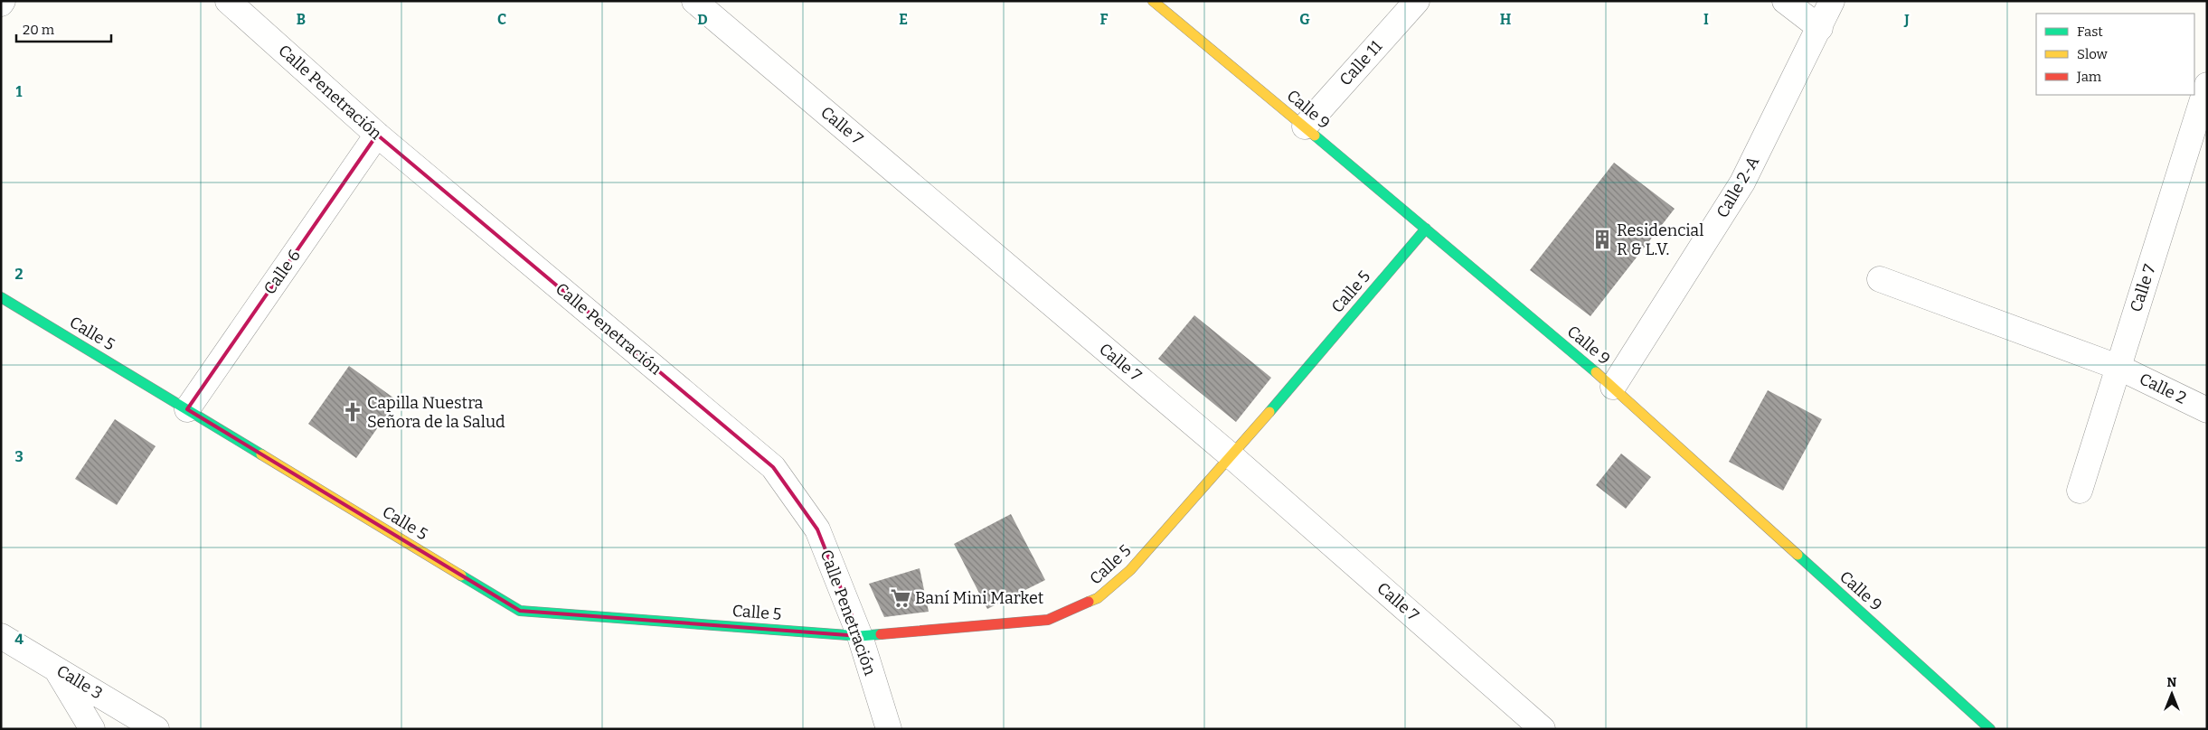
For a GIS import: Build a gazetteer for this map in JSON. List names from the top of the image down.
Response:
{
  "streets": {
    "street": [
      "Calle 11",
      "Calle Penetración",
      "Calle 9",
      "Calle 7",
      "Calle 2-A",
      "Calle 6",
      "Calle 5",
      "Calle 2",
      "Calle 3"
    ]
  },
  "crossings": [
    ["Calle 11", "Calle 9"],
    ["Calle Penetración", "Calle 6"],
    ["Calle Penetración", "Calle 5"],
    ["Calle 9", "Calle 2-A"],
    ["Calle 9", "Calle 5"],
    ["Calle 7", "Calle 5"],
    ["Calle 7", "Calle 2"],
    ["Calle 6", "Calle 5"]
  ],
  "places": {
    "building": ["Residencial R & L.V."],
    "church": ["Capilla Nuestra Señora de la Salud"],
    "supermarket": ["Baní Mini Market"]
  },
  "legend": ["Fast", "Slow", "Jam"],
  "scale_bar": "20 m",
  "north": "top",
  "grid": {
    "columns": [
      "B",
      "C",
      "D",
      "E",
      "F",
      "G",
      "H",
      "I",
      "J"
    ],
    "rows": [
      "1",
      "2",
      "3",
      "4"
    ]
  }
}
